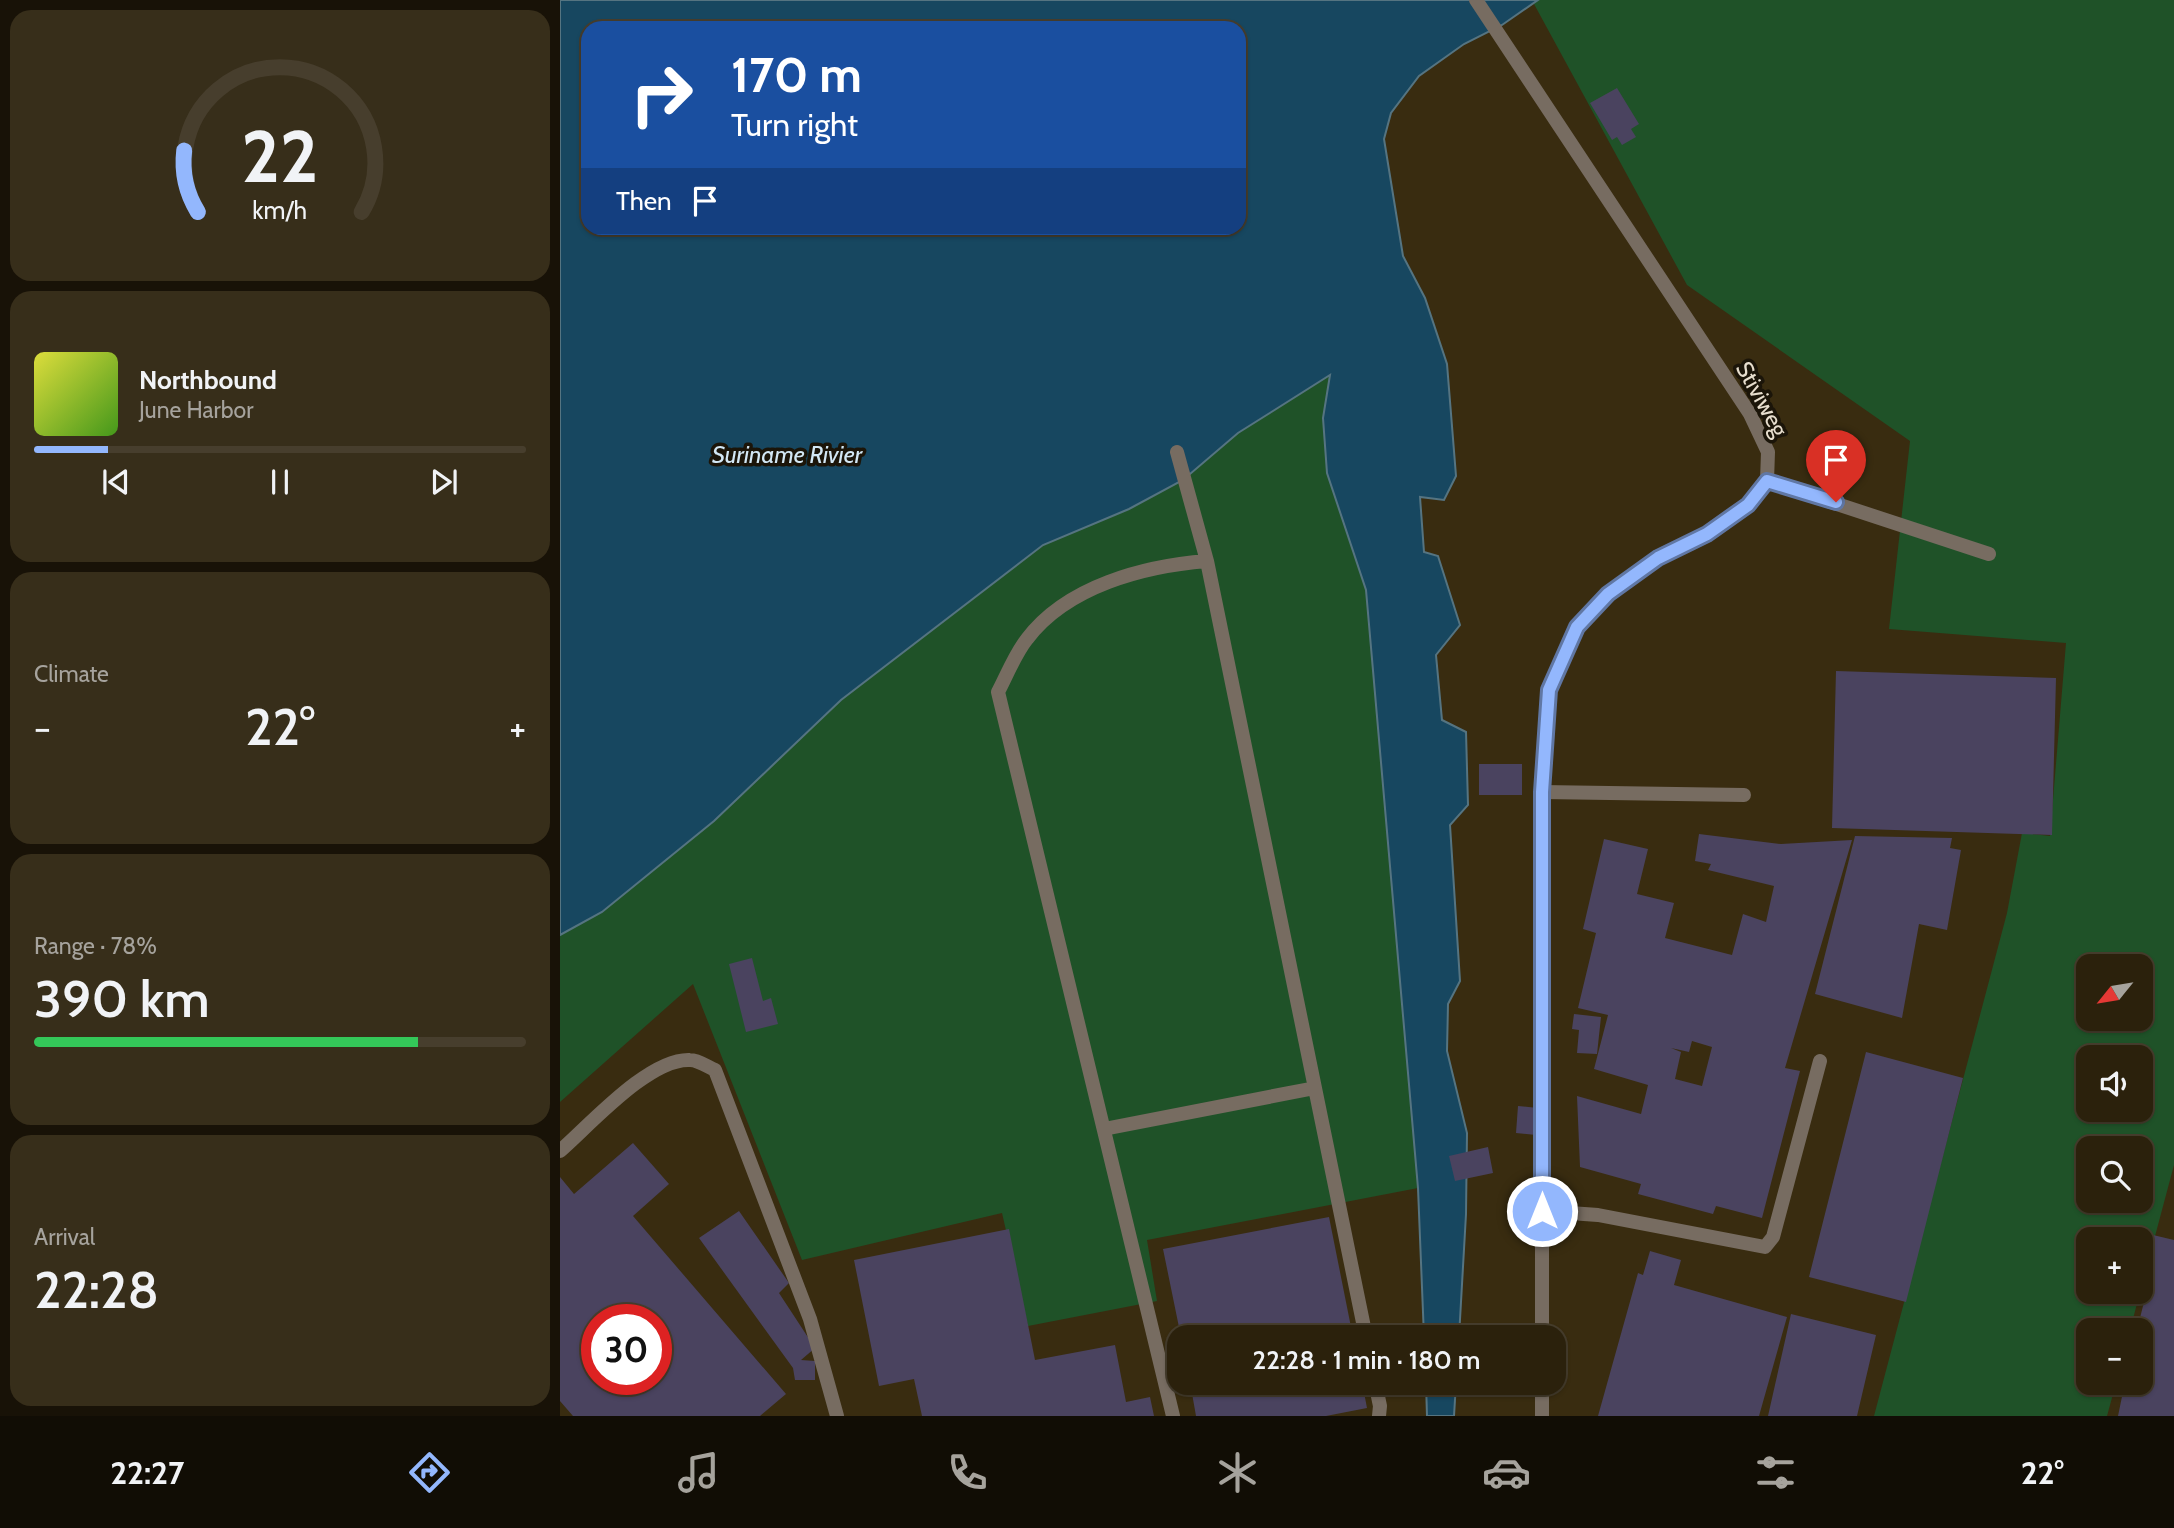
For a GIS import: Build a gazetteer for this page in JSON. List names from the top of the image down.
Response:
{
  "streets": {
    "street": ["Stiviweg"]
  },
  "water": ["Suriname Rivier"],
  "north": "bottom left",
  "page": {
    "turn": ["170 m", "Turn right"],
    "then": "Then",
    "song": ["Northbound", "June Harbor"],
    "tile": [
      "Climate",
      ["Range · 78%", "390 km"],
      ["Arrival", "22:28"]
    ],
    "heat": ["−", "22°", "+"],
    "map_buttons": ["+", "−"],
    "limit": "30",
    "trip": "22:28 · 1 min · 180 m",
    "tabs": ["22:27", "22°"],
    "gauge": ["22", "km/h"]
  }
}
